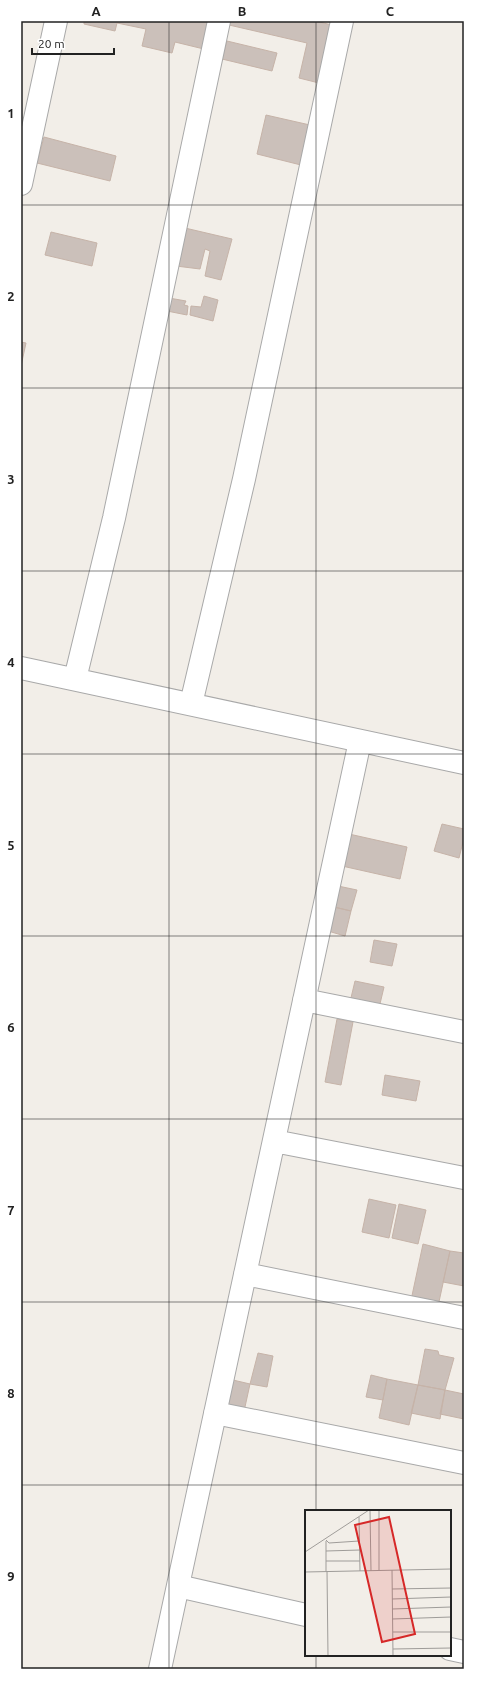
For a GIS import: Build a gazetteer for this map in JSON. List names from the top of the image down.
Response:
{
  "scale_bar": "20 m",
  "grid": {
    "columns": ["A", "B", "C"],
    "rows": [
      "1",
      "2",
      "3",
      "4",
      "5",
      "6",
      "7",
      "8",
      "9"
    ]
  }
}
